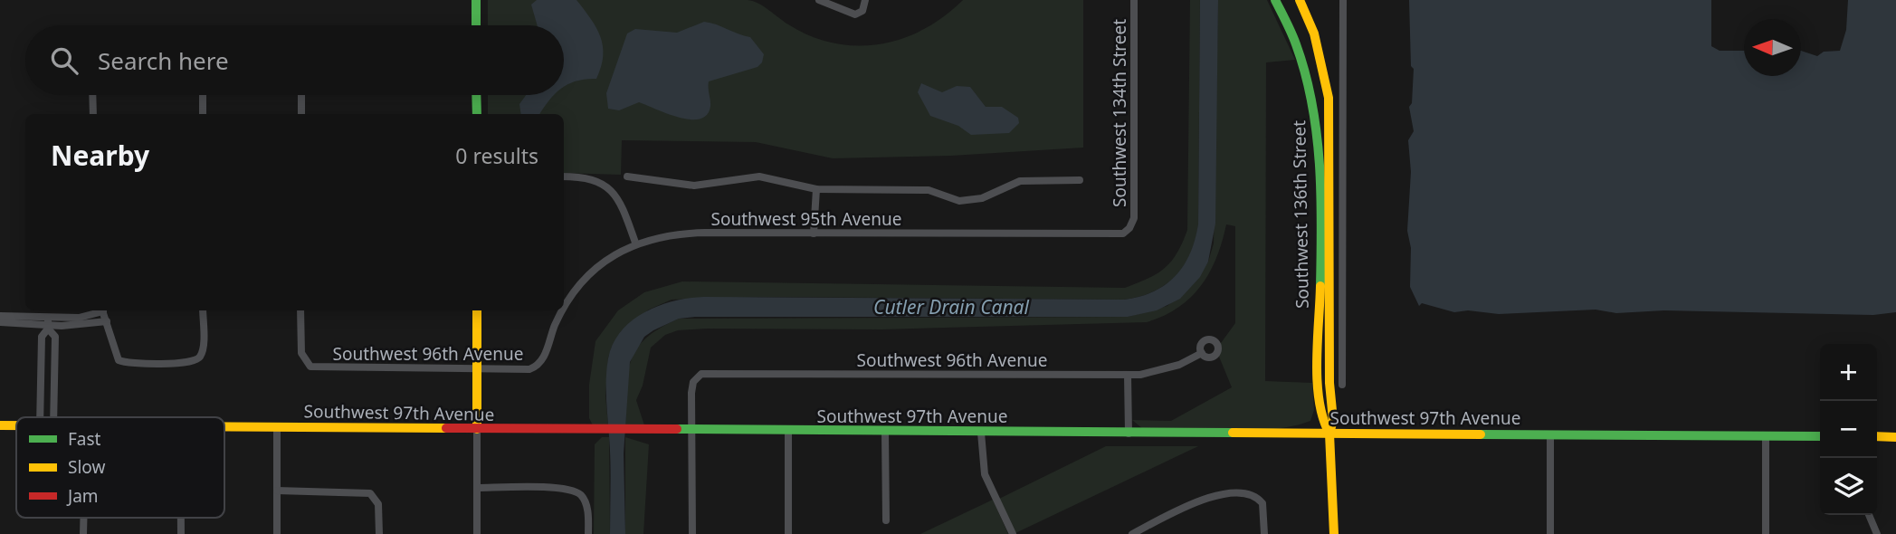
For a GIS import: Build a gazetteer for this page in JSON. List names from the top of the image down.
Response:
{
  "streets": {
    "street": [
      "Southwest 134th Street",
      "Southwest 136th Street",
      "Southwest 95th Avenue",
      "Southwest 96th Avenue",
      "Southwest 97th Avenue"
    ]
  },
  "crossings": [
    ["Southwest 134th Street", "Southwest 95th Avenue"],
    ["Southwest 136th Street", "Southwest 97th Avenue"],
    ["Southwest 95th Avenue", "Southwest 96th Avenue"],
    ["Southwest 96th Avenue", "Southwest 97th Avenue"]
  ],
  "water": ["Cutler Drain Canal"],
  "legend": ["Fast", "Slow", "Jam"],
  "north": "left",
  "page": {
    "search": "Search here",
    "heading": ["Nearby", "0 results"],
    "map_buttons": ["+", "−"]
  }
}
